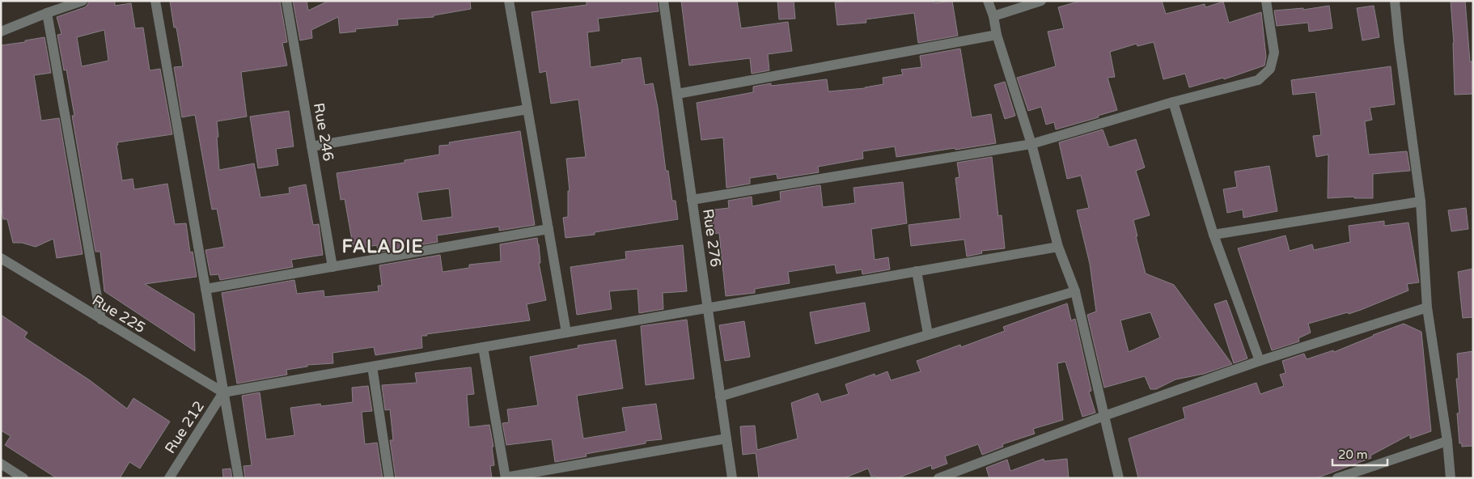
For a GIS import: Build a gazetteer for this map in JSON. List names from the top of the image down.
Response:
{
  "streets": {
    "street": [
      "Rue 246",
      "Rue 276",
      "Rue 225",
      "Rue 212"
    ]
  },
  "crossings": [
    ["Rue 225", "Rue 212"]
  ],
  "districts": ["FALADIE"],
  "scale_bar": "20 m"
}
